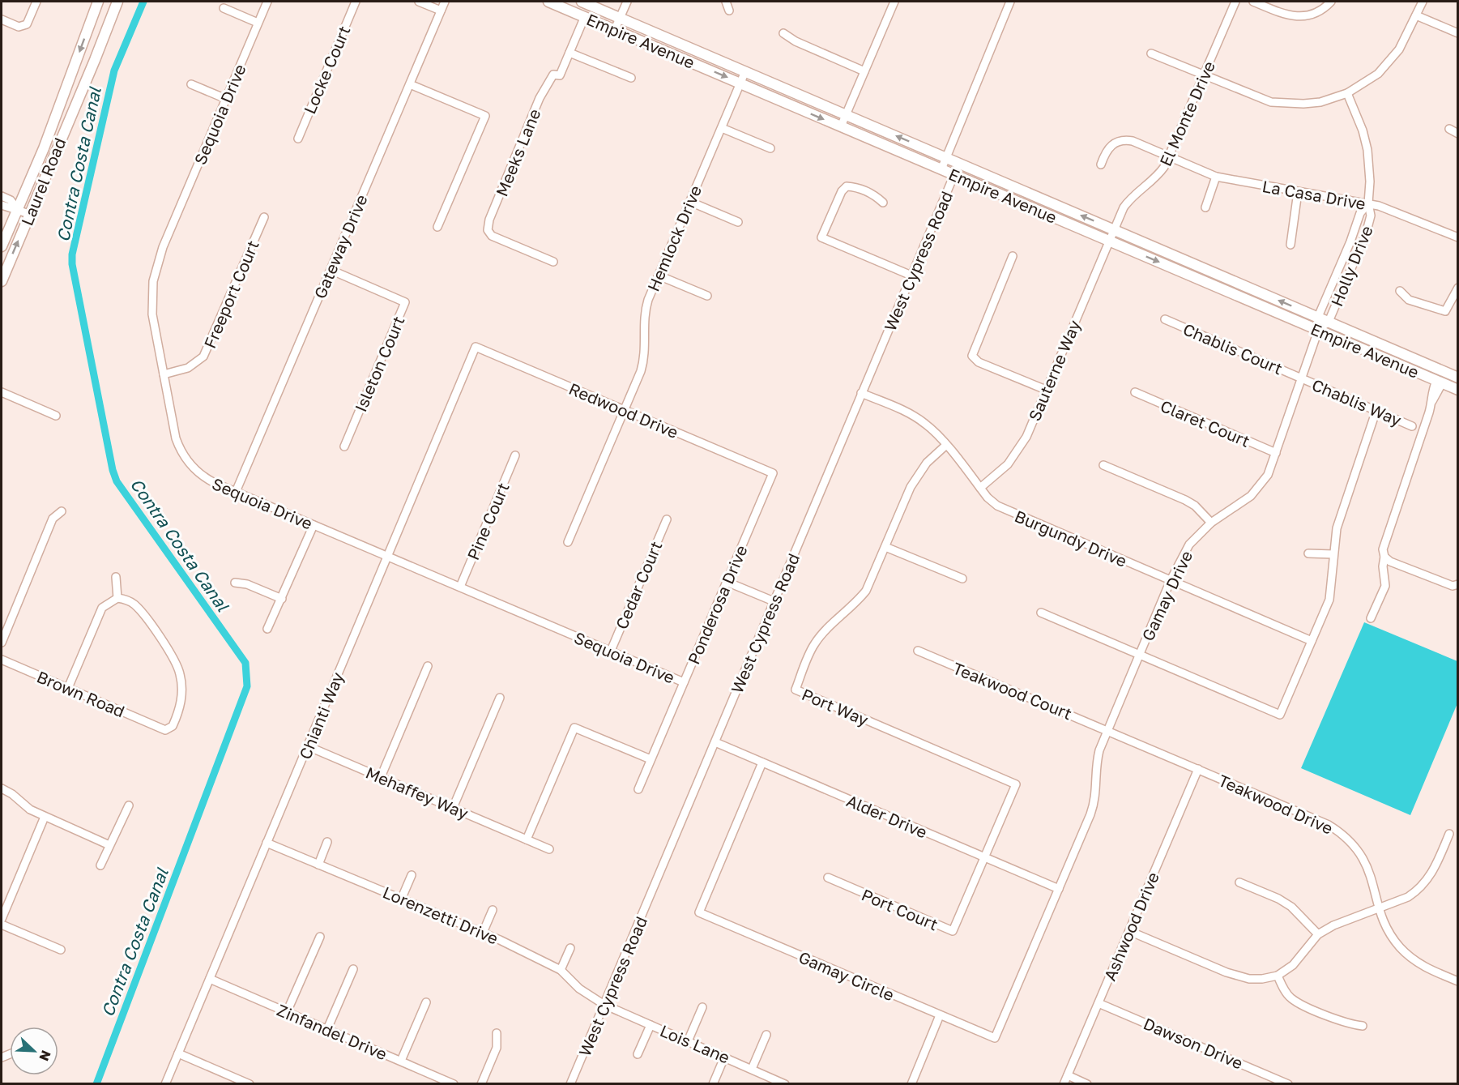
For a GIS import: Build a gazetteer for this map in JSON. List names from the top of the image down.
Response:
{
  "streets": {
    "main road": ["Empire Avenue", "Laurel Road"],
    "street": [
      "Locke Court",
      "El Monte Drive",
      "Sequoia Drive",
      "Meeks Lane",
      "La Casa Drive",
      "Hemlock Drive",
      "Gateway Drive",
      "West Cypress Road",
      "Holly Drive",
      "Freeport Court",
      "Chablis Court",
      "Isleton Court",
      "Sauterne Way",
      "Chablis Way",
      "Redwood Drive",
      "Claret Court",
      "Pine Court",
      "Burgundy Drive",
      "Cedar Court",
      "Gamay Drive",
      "Ponderosa Drive",
      "Teakwood Court",
      "Brown Road",
      "Port Way",
      "Chianti Way",
      "Mehaffey Way",
      "Teakwood Drive",
      "Alder Drive",
      "Port Court",
      "Lorenzetti Drive",
      "Ashwood Drive",
      "Gamay Circle",
      "Zinfandel Drive",
      "Dawson Drive",
      "Lois Lane"
    ]
  },
  "crossings": [
    ["Empire Avenue", "El Monte Drive"],
    ["Empire Avenue", "Meeks Lane"],
    ["Empire Avenue", "Hemlock Drive"],
    ["Empire Avenue", "West Cypress Road"],
    ["Empire Avenue", "Holly Drive"],
    ["Empire Avenue", "Sauterne Way"],
    ["Empire Avenue", "Gamay Drive"],
    ["El Monte Drive", "La Casa Drive"],
    ["El Monte Drive", "Sauterne Way"],
    ["Sequoia Drive", "Gateway Drive"],
    ["Sequoia Drive", "Freeport Court"],
    ["Sequoia Drive", "Pine Court"],
    ["Sequoia Drive", "Cedar Court"],
    ["Sequoia Drive", "Ponderosa Drive"],
    ["Sequoia Drive", "Chianti Way"],
    ["La Casa Drive", "Holly Drive"],
    ["Hemlock Drive", "Redwood Drive"],
    ["Gateway Drive", "Isleton Court"],
    ["West Cypress Road", "Burgundy Drive"],
    ["West Cypress Road", "Alder Drive"],
    ["West Cypress Road", "Lorenzetti Drive"],
    ["West Cypress Road", "Lois Lane"],
    ["Holly Drive", "Gamay Drive"],
    ["Chablis Court", "Chablis Way"],
    ["Chablis Court", "Gamay Drive"],
    ["Sauterne Way", "Burgundy Drive"],
    ["Chablis Way", "Gamay Drive"],
    ["Redwood Drive", "Ponderosa Drive"],
    ["Redwood Drive", "Chianti Way"],
    ["Claret Court", "Gamay Drive"],
    ["Burgundy Drive", "Gamay Drive"],
    ["Burgundy Drive", "Port Way"],
    ["Gamay Drive", "Teakwood Court"],
    ["Gamay Drive", "Teakwood Drive"],
    ["Gamay Drive", "Alder Drive"],
    ["Gamay Drive", "Gamay Circle"],
    ["Teakwood Court", "Teakwood Drive"],
    ["Port Way", "Alder Drive"],
    ["Port Way", "Port Court"],
    ["Chianti Way", "Mehaffey Way"],
    ["Chianti Way", "Lorenzetti Drive"],
    ["Chianti Way", "Zinfandel Drive"],
    ["Teakwood Drive", "Ashwood Drive"],
    ["Alder Drive", "Port Court"],
    ["Alder Drive", "Gamay Circle"],
    ["Lorenzetti Drive", "Lois Lane"],
    ["Ashwood Drive", "Dawson Drive"]
  ],
  "water": ["Contra Costa Canal"],
  "north": "bottom right"
}
